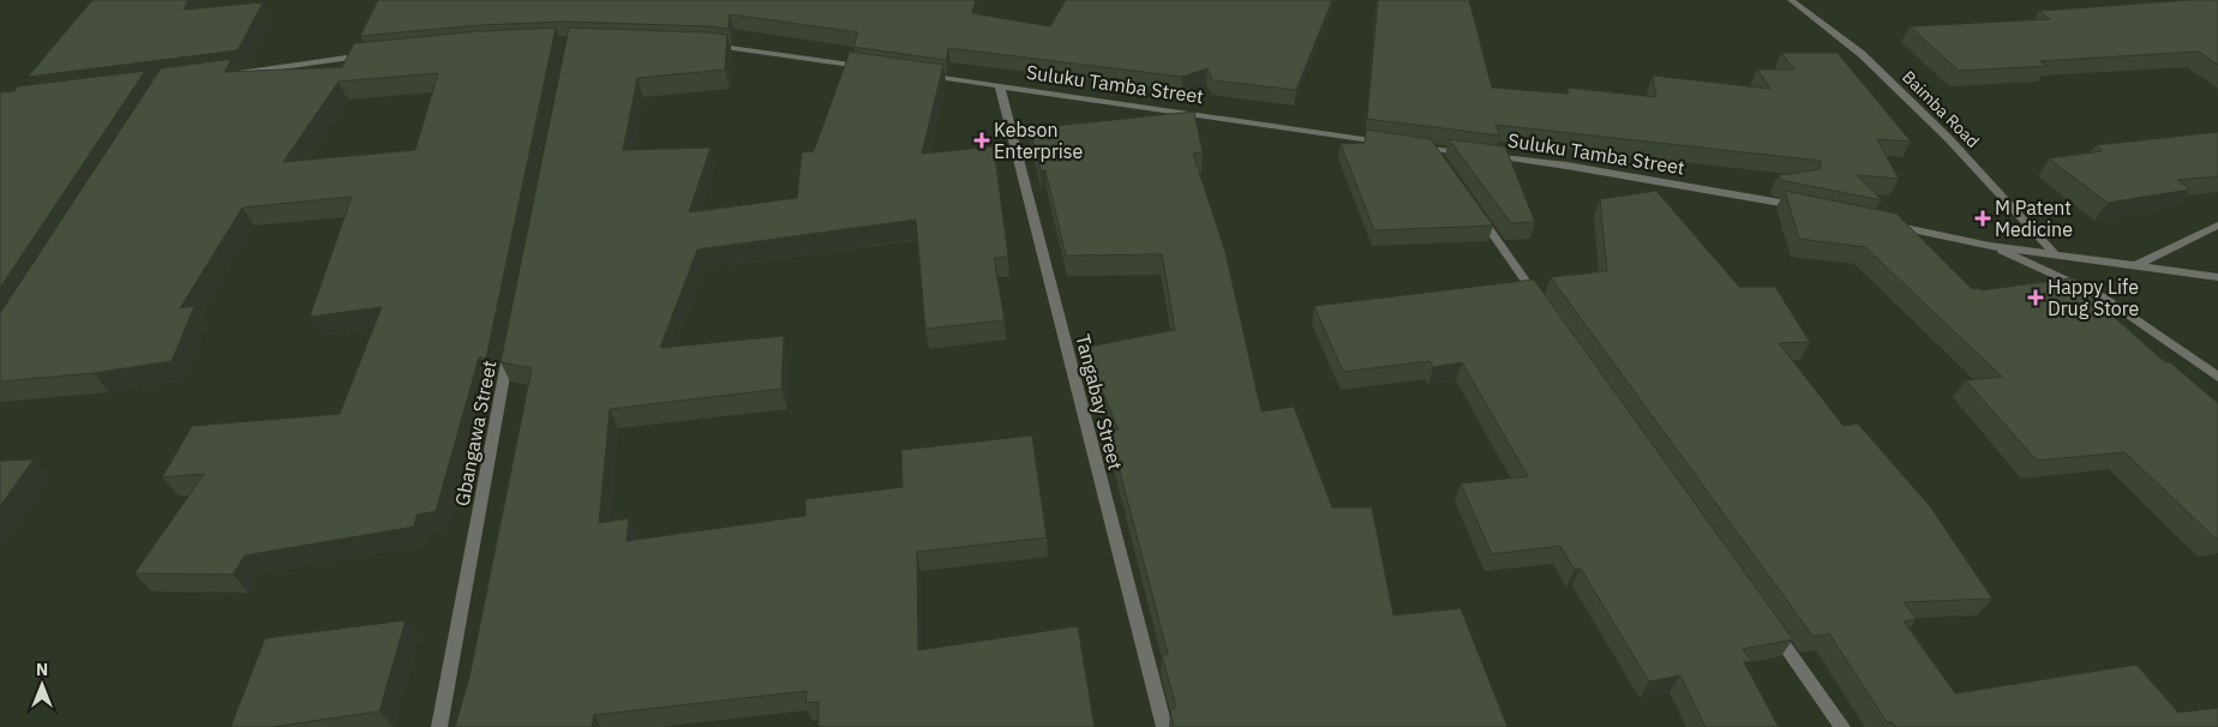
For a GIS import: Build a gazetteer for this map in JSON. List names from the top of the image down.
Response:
{
  "streets": {
    "street": [
      "Suluku Tamba Street",
      "Baimba Road",
      "Tangabay Street",
      "Gbangawa Street"
    ]
  },
  "crossings": [
    ["Suluku Tamba Street", "Tangabay Street"]
  ],
  "places": {
    "health": ["Kebson Enterprise", "M Patent Medicine", "Happy Life Drug Store"]
  },
  "north": "top"
}
